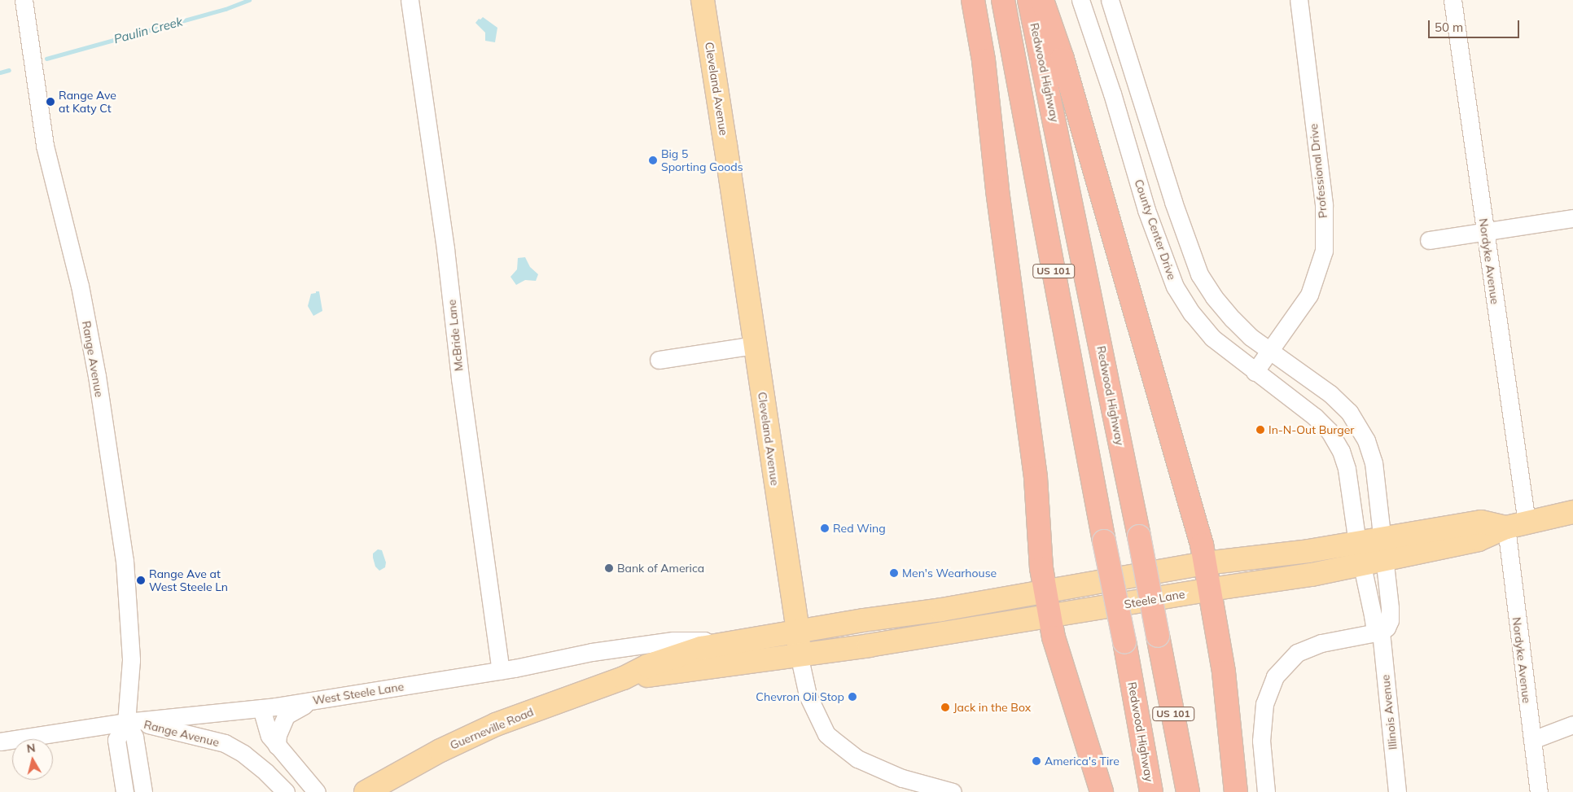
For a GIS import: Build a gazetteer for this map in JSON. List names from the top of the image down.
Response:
{
  "streets": {
    "highway": ["Redwood Highway", "US 101"],
    "main road": ["Cleveland Avenue", "Steele Lane", "Guerneville Road"],
    "street": [
      "Professional Drive",
      "County Center Drive",
      "Nordyke Avenue",
      "McBride Lane",
      "Range Avenue",
      "West Steele Lane",
      "Illinois Avenue"
    ]
  },
  "crossings": [
    ["Cleveland Avenue", "Steele Lane"],
    ["Cleveland Avenue", "Guerneville Road"],
    ["Professional Drive", "County Center Drive"],
    ["County Center Drive", "Steele Lane"],
    ["County Center Drive", "Illinois Avenue"],
    ["Nordyke Avenue", "Steele Lane"],
    ["McBride Lane", "West Steele Lane"],
    ["Range Avenue", "West Steele Lane"],
    ["Steele Lane", "Illinois Avenue"],
    ["Steele Lane", "Guerneville Road"],
    ["West Steele Lane", "Guerneville Road"]
  ],
  "water": ["Paulin Creek"],
  "places": [
    "Range Ave at Katy Ct",
    "Big 5 Sporting Goods",
    "In-N-Out Burger",
    "Red Wing",
    "Bank of America",
    "Men's Wearhouse",
    "Range Ave at West Steele Ln",
    "Chevron Oil Stop",
    "Jack in the Box",
    "America's Tire"
  ],
  "scale_bar": "50 m",
  "north": "top"
}
